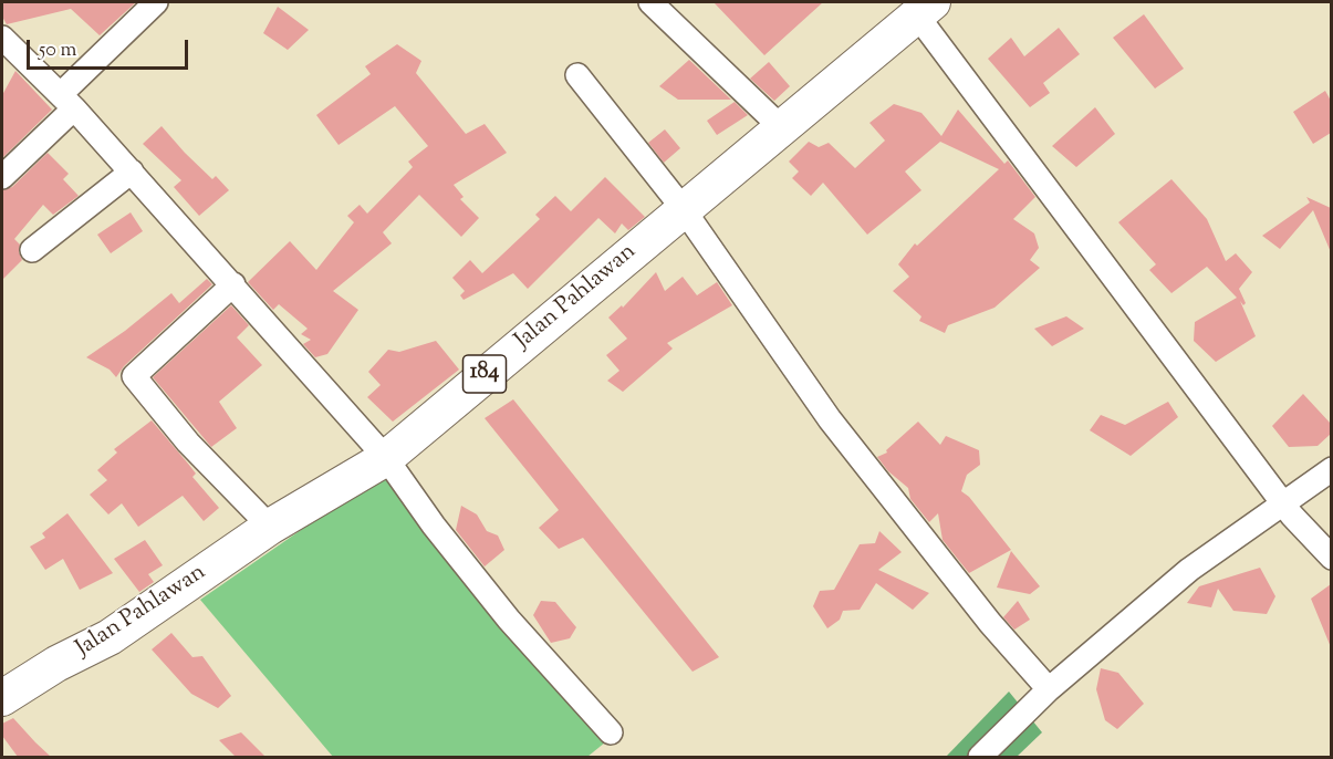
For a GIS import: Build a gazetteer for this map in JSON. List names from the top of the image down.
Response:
{
  "streets": {
    "main road": ["Jalan Pahlawan", "184"]
  },
  "scale_bar": "50 m"
}
